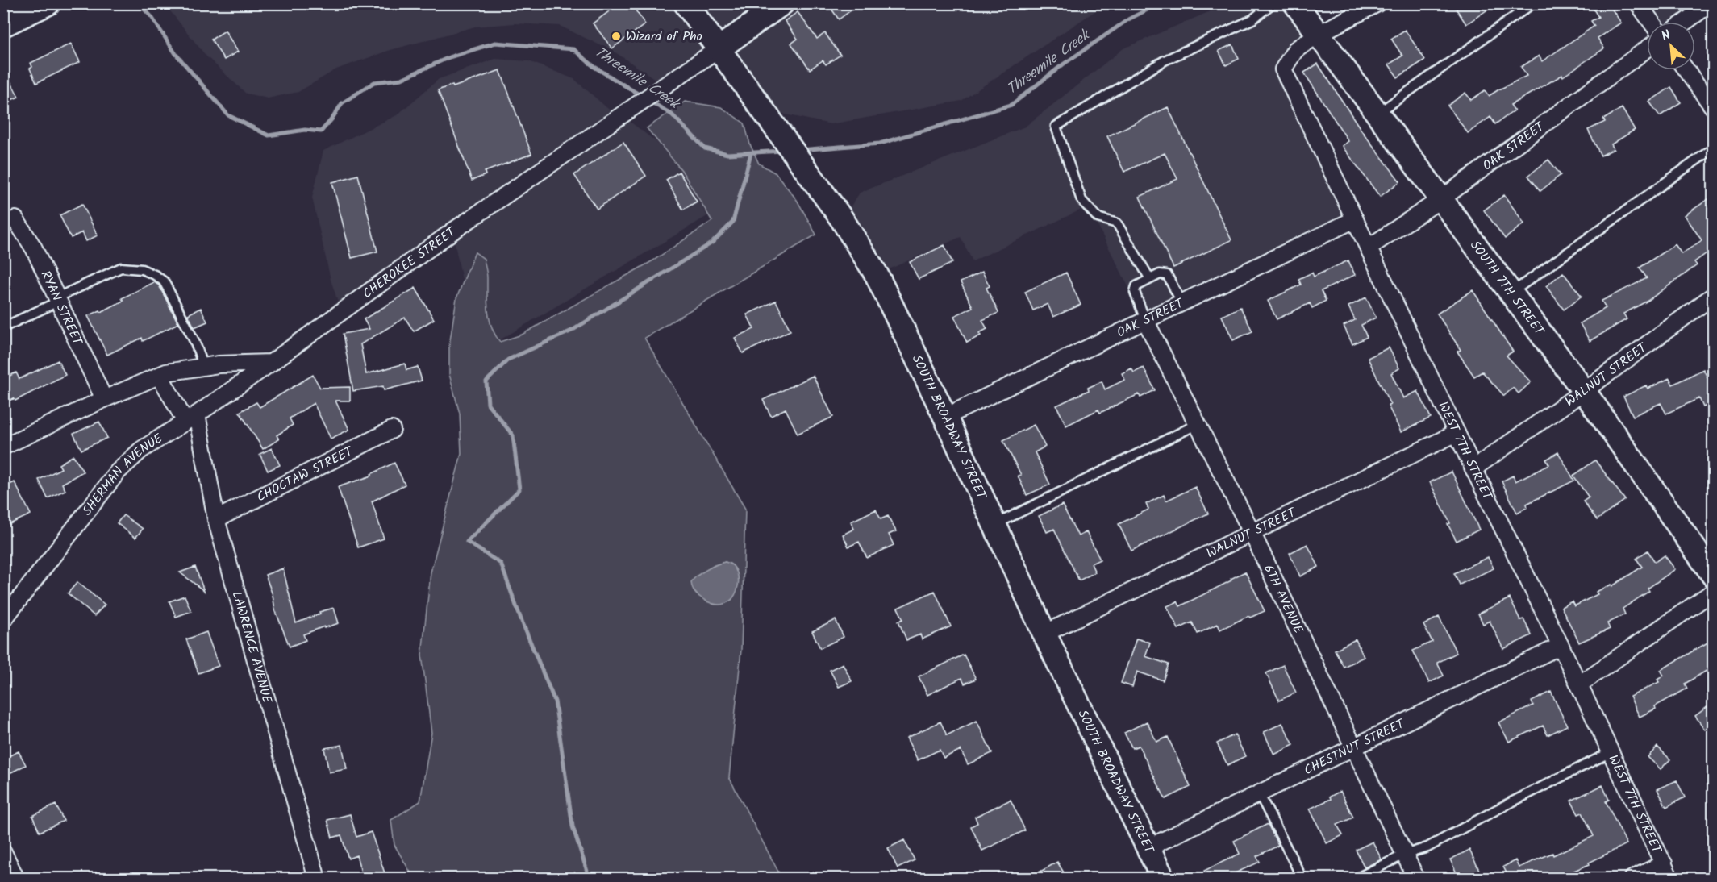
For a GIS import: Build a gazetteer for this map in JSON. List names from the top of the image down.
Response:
{
  "streets": {
    "street": [
      "OAK STREET",
      "CHEROKEE STREET",
      "SOUTH 7TH STREET",
      "RYAN STREET",
      "WALNUT STREET",
      "SOUTH BROADWAY STREET",
      "WEST 7TH STREET",
      "CHOCTAW STREET",
      "SHERMAN AVENUE",
      "6TH AVENUE",
      "LAWRENCE AVENUE",
      "CHESTNUT STREET"
    ]
  },
  "crossings": [
    ["OAK STREET", "SOUTH 7TH STREET"],
    ["OAK STREET", "SOUTH BROADWAY STREET"],
    ["OAK STREET", "WEST 7TH STREET"],
    ["OAK STREET", "6TH AVENUE"],
    ["CHEROKEE STREET", "SOUTH BROADWAY STREET"],
    ["CHEROKEE STREET", "SHERMAN AVENUE"],
    ["SOUTH 7TH STREET", "WALNUT STREET"],
    ["SOUTH 7TH STREET", "WEST 7TH STREET"],
    ["WALNUT STREET", "SOUTH BROADWAY STREET"],
    ["WALNUT STREET", "WEST 7TH STREET"],
    ["WALNUT STREET", "6TH AVENUE"],
    ["SOUTH BROADWAY STREET", "CHESTNUT STREET"],
    ["WEST 7TH STREET", "CHESTNUT STREET"],
    ["CHOCTAW STREET", "LAWRENCE AVENUE"],
    ["SHERMAN AVENUE", "LAWRENCE AVENUE"],
    ["6TH AVENUE", "CHESTNUT STREET"]
  ],
  "water": ["Threemile Creek"],
  "places": ["Wizard of Pho"],
  "north": "top left"
}
